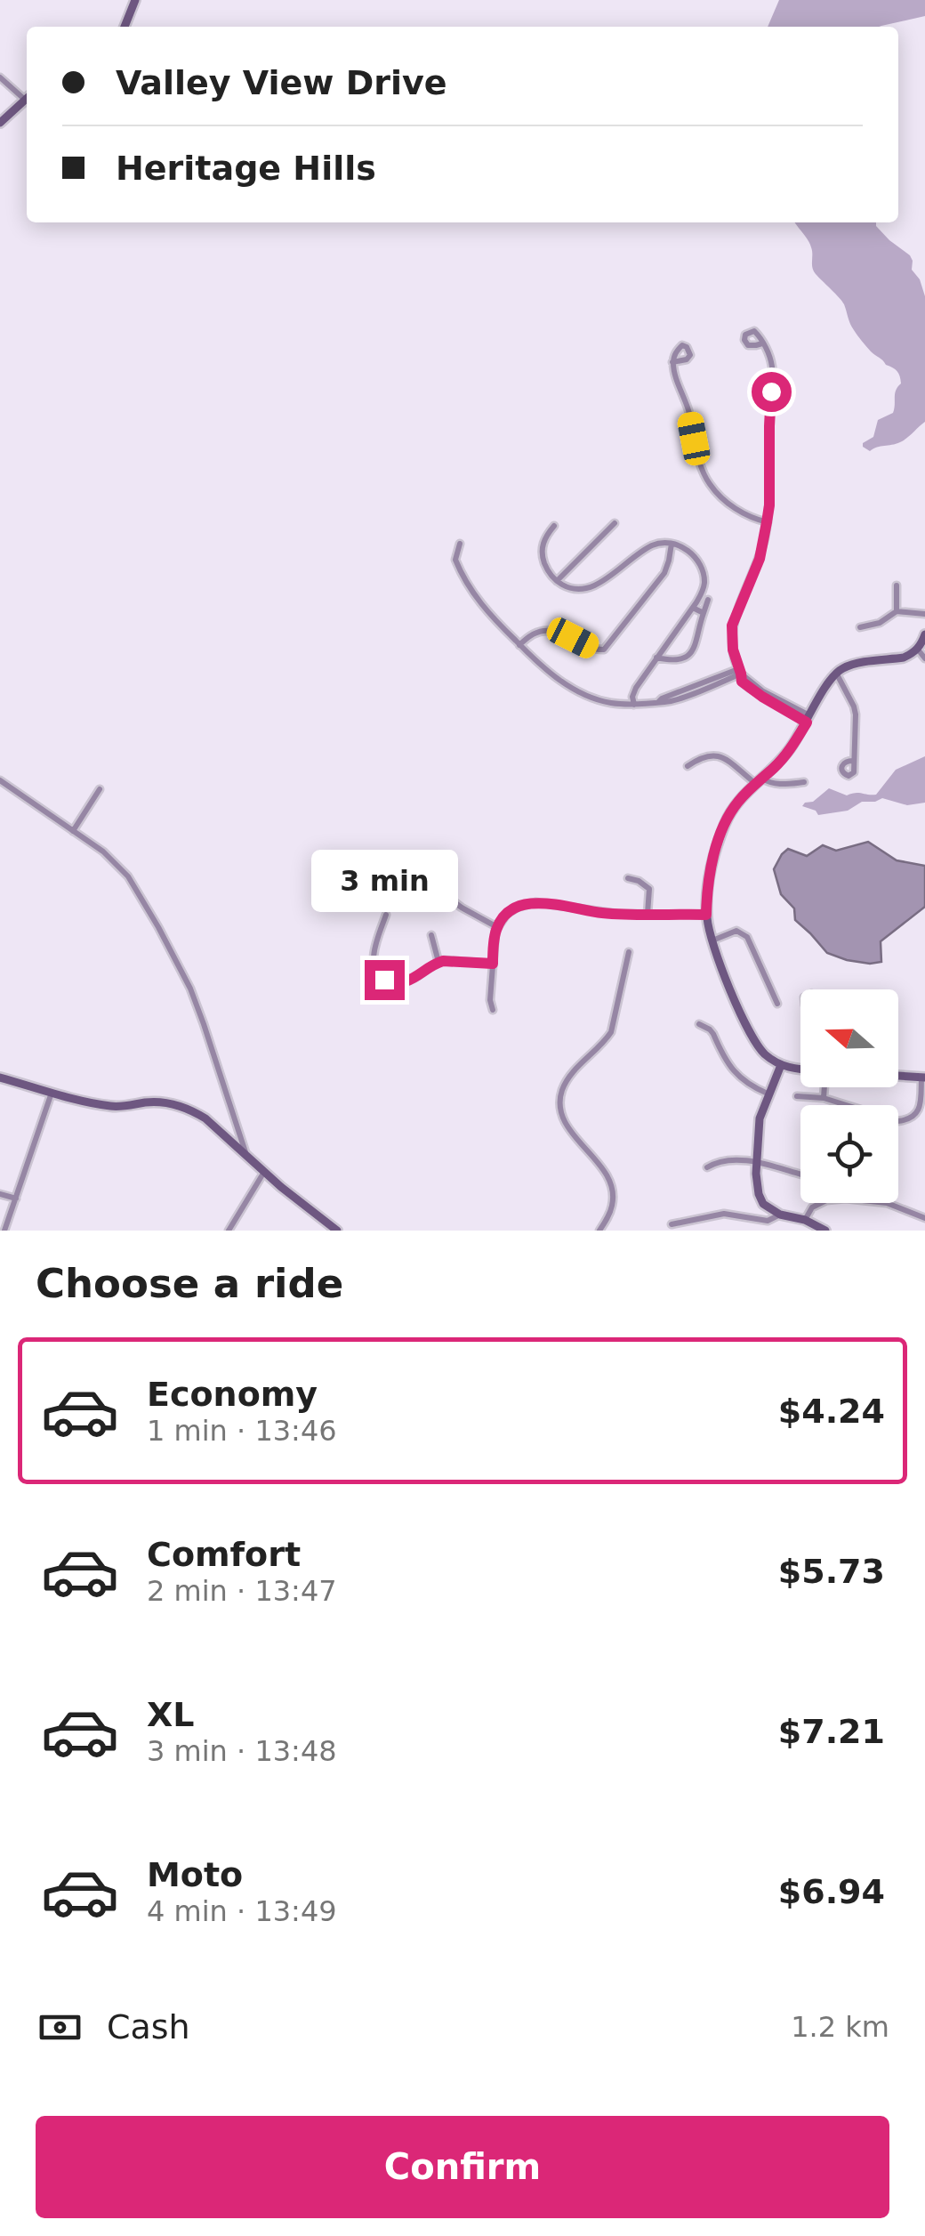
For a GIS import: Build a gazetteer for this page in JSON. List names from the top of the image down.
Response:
{
  "north": "left",
  "page": {
    "banner": ["Valley View Drive", "Heritage Hills"],
    "bubble": "3 min",
    "heading": "Choose a ride",
    "list": [
      {
        "name": "Economy",
        "note": "1 min · 13:46",
        "value": "$4.24"
      },
      {
        "name": "Comfort",
        "note": "2 min · 13:47",
        "value": "$5.73"
      },
      {
        "name": "XL",
        "note": "3 min · 13:48",
        "value": "$7.21"
      },
      {
        "name": "Moto",
        "note": "4 min · 13:49",
        "value": "$6.94"
      }
    ],
    "pay": ["Cash", "1.2 km"],
    "buttons": "Confirm"
  }
}
